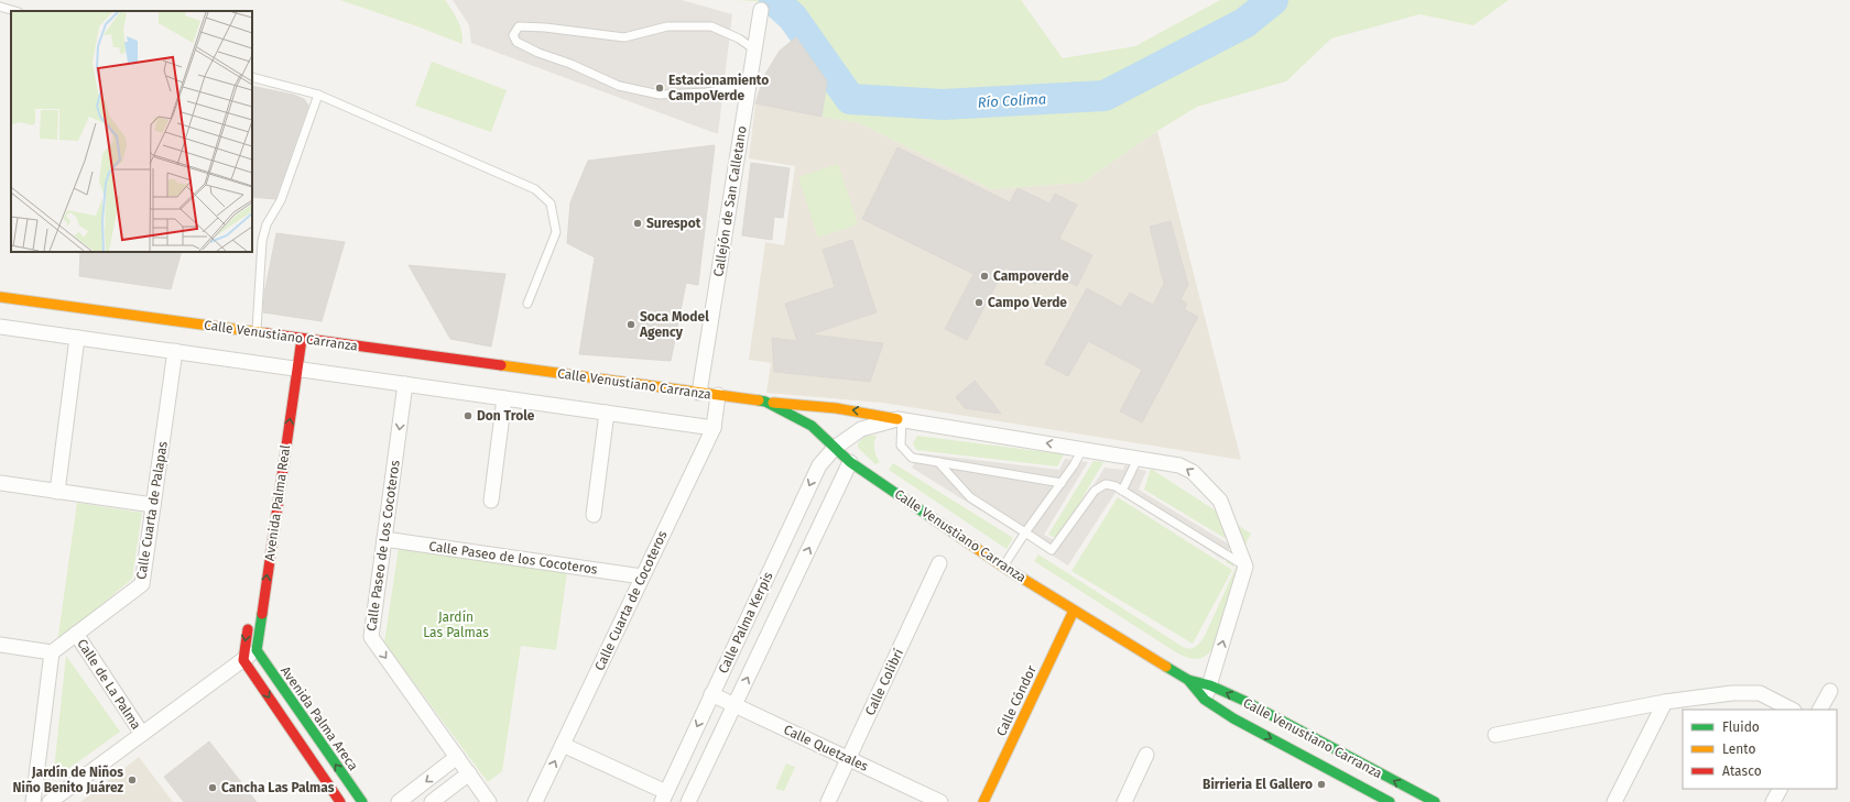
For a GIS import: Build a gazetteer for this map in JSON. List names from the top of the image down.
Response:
{
  "streets": {
    "street": [
      "Callejón de San Calletano",
      "Calle Venustiano Carranza",
      "Avenida Palma Real",
      "Calle Cuarta de Palapas",
      "Calle Paseo de Los Cocoteros",
      "Calle Paseo de los Cocoteros",
      "Calle Cuarta de Cocoteros",
      "Calle Palma Kerpis",
      "Calle Colibrí",
      "Calle de La Palma",
      "Calle Cóndor",
      "Avenida Palma Areca",
      "Calle Quetzales"
    ]
  },
  "crossings": [
    ["Callejón de San Calletano", "Calle Venustiano Carranza"],
    ["Calle Venustiano Carranza", "Avenida Palma Real"],
    ["Calle Venustiano Carranza", "Calle Cuarta de Cocoteros"],
    ["Calle Venustiano Carranza", "Calle Palma Kerpis"],
    ["Calle Venustiano Carranza", "Calle Cóndor"],
    ["Avenida Palma Real", "Avenida Palma Areca"],
    ["Calle Cuarta de Palapas", "Calle de La Palma"],
    ["Calle Paseo de Los Cocoteros", "Calle Paseo de los Cocoteros"],
    ["Calle Paseo de los Cocoteros", "Calle Cuarta de Cocoteros"],
    ["Calle Palma Kerpis", "Calle Quetzales"],
    ["Calle Colibrí", "Calle Quetzales"]
  ],
  "one_way": ["Avenida Palma Real"],
  "water": ["Río Colima"],
  "parks": ["Jardín Las Palmas"],
  "places": [
    "Estacionamiento CampoVerde",
    "Surespot",
    "Campoverde",
    "Campo Verde",
    "Soca Model Agency",
    "Don Trole",
    "Jardín de Niños Niño Benito Juárez",
    "Birrieria El Gallero",
    "Cancha Las Palmas"
  ],
  "legend": ["Fluido", "Lento", "Atasco"]
}
